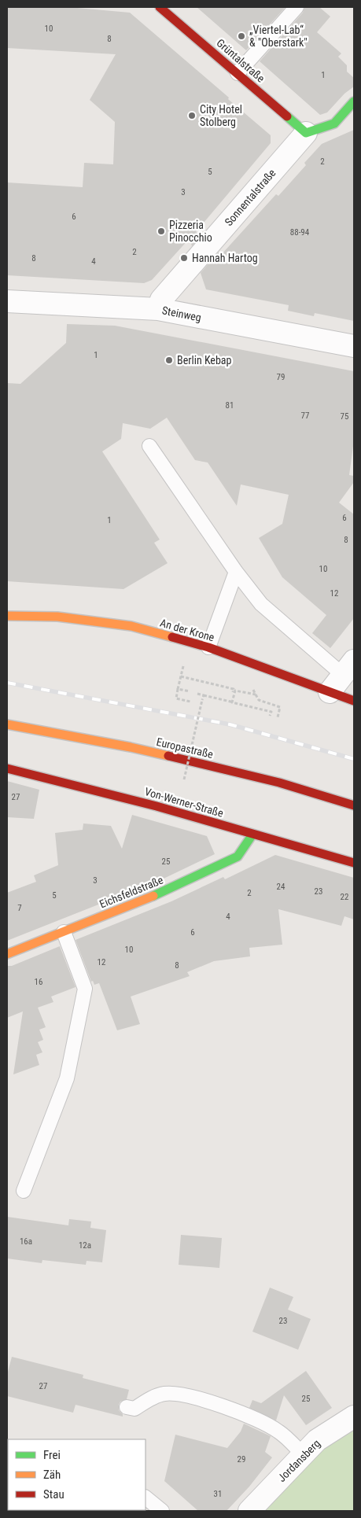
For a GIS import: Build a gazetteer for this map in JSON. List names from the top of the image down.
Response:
{
  "streets": {
    "street": [
      "Grüntalstraße",
      "Sonnentalstraße",
      "Steinweg",
      "An der Krone",
      "Europastraße",
      "Von-Werner-Straße",
      "Eichsfeldstraße",
      "Jordansberg"
    ]
  },
  "crossings": [
    ["Grüntalstraße", "Sonnentalstraße"],
    ["Sonnentalstraße", "Steinweg"],
    ["Von-Werner-Straße", "Eichsfeldstraße"]
  ],
  "places": [
    "„Viertel-Lab“ & \"Oberstark\"",
    "City Hotel Stolberg",
    "Pizzeria Pinocchio",
    "Hannah Hartog",
    "Berlin Kebap"
  ],
  "house_numbers": [
    "10",
    "8",
    "1",
    "2",
    "5",
    "3",
    "6",
    "88-94",
    "2",
    "8",
    "4",
    "1",
    "79",
    "81",
    "77",
    "75",
    "6",
    "1",
    "8",
    "10",
    "12",
    "27",
    "25",
    "3",
    "24",
    "23",
    "2",
    "5",
    "22",
    "7",
    "4",
    "6",
    "10",
    "12",
    "8",
    "16",
    "16a",
    "12a",
    "23",
    "27",
    "25",
    "29",
    "31"
  ],
  "legend": ["Frei", "Zäh", "Stau"]
}
